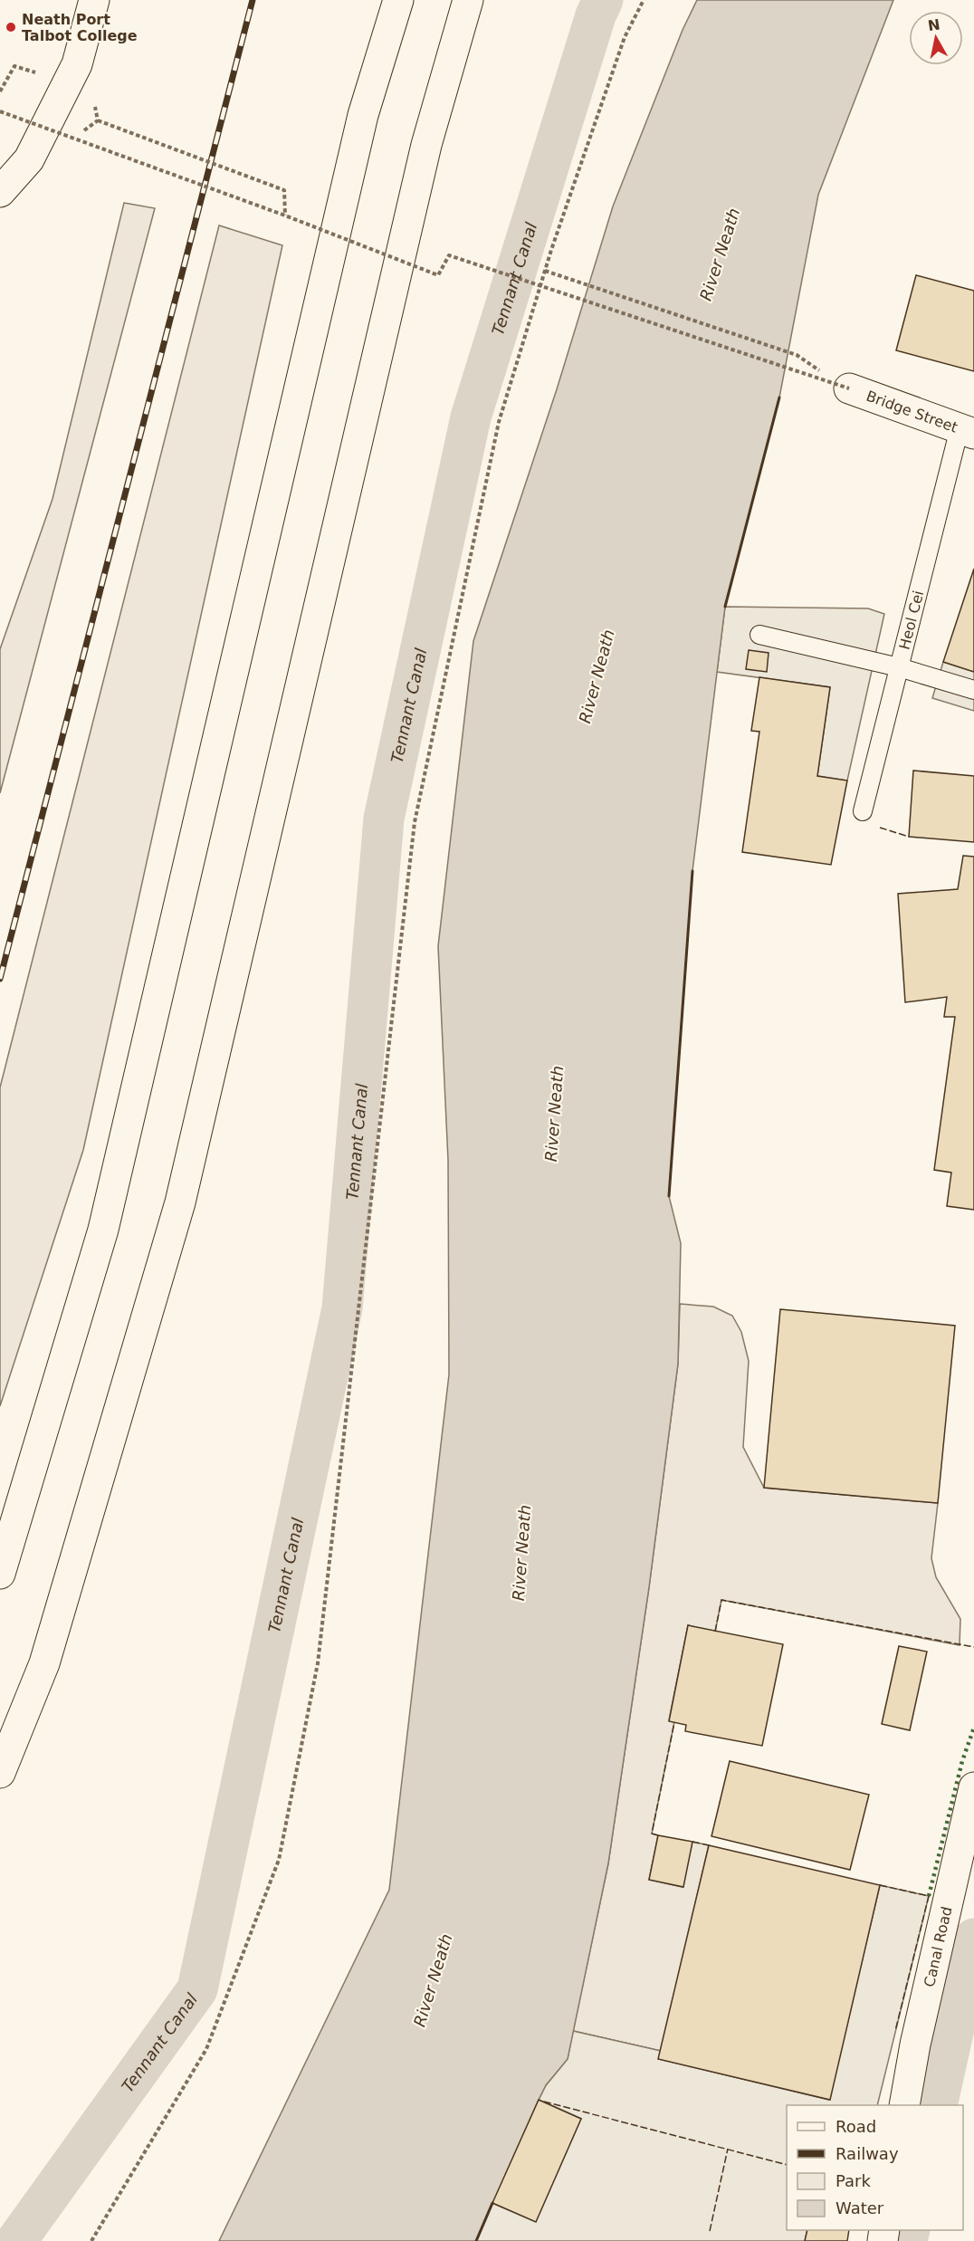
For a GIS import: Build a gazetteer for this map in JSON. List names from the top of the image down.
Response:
{
  "streets": {
    "main road": ["Bridge Street", "Canal Road"],
    "lane": ["Heol Cei"]
  },
  "crossings": [
    ["Bridge Street", "Heol Cei"]
  ],
  "water": ["River Neath", "Tennant Canal"],
  "places": ["Neath Port Talbot College"],
  "legend": [
    "Road",
    "Railway",
    "Park",
    "Water"
  ],
  "north": "top"
}
